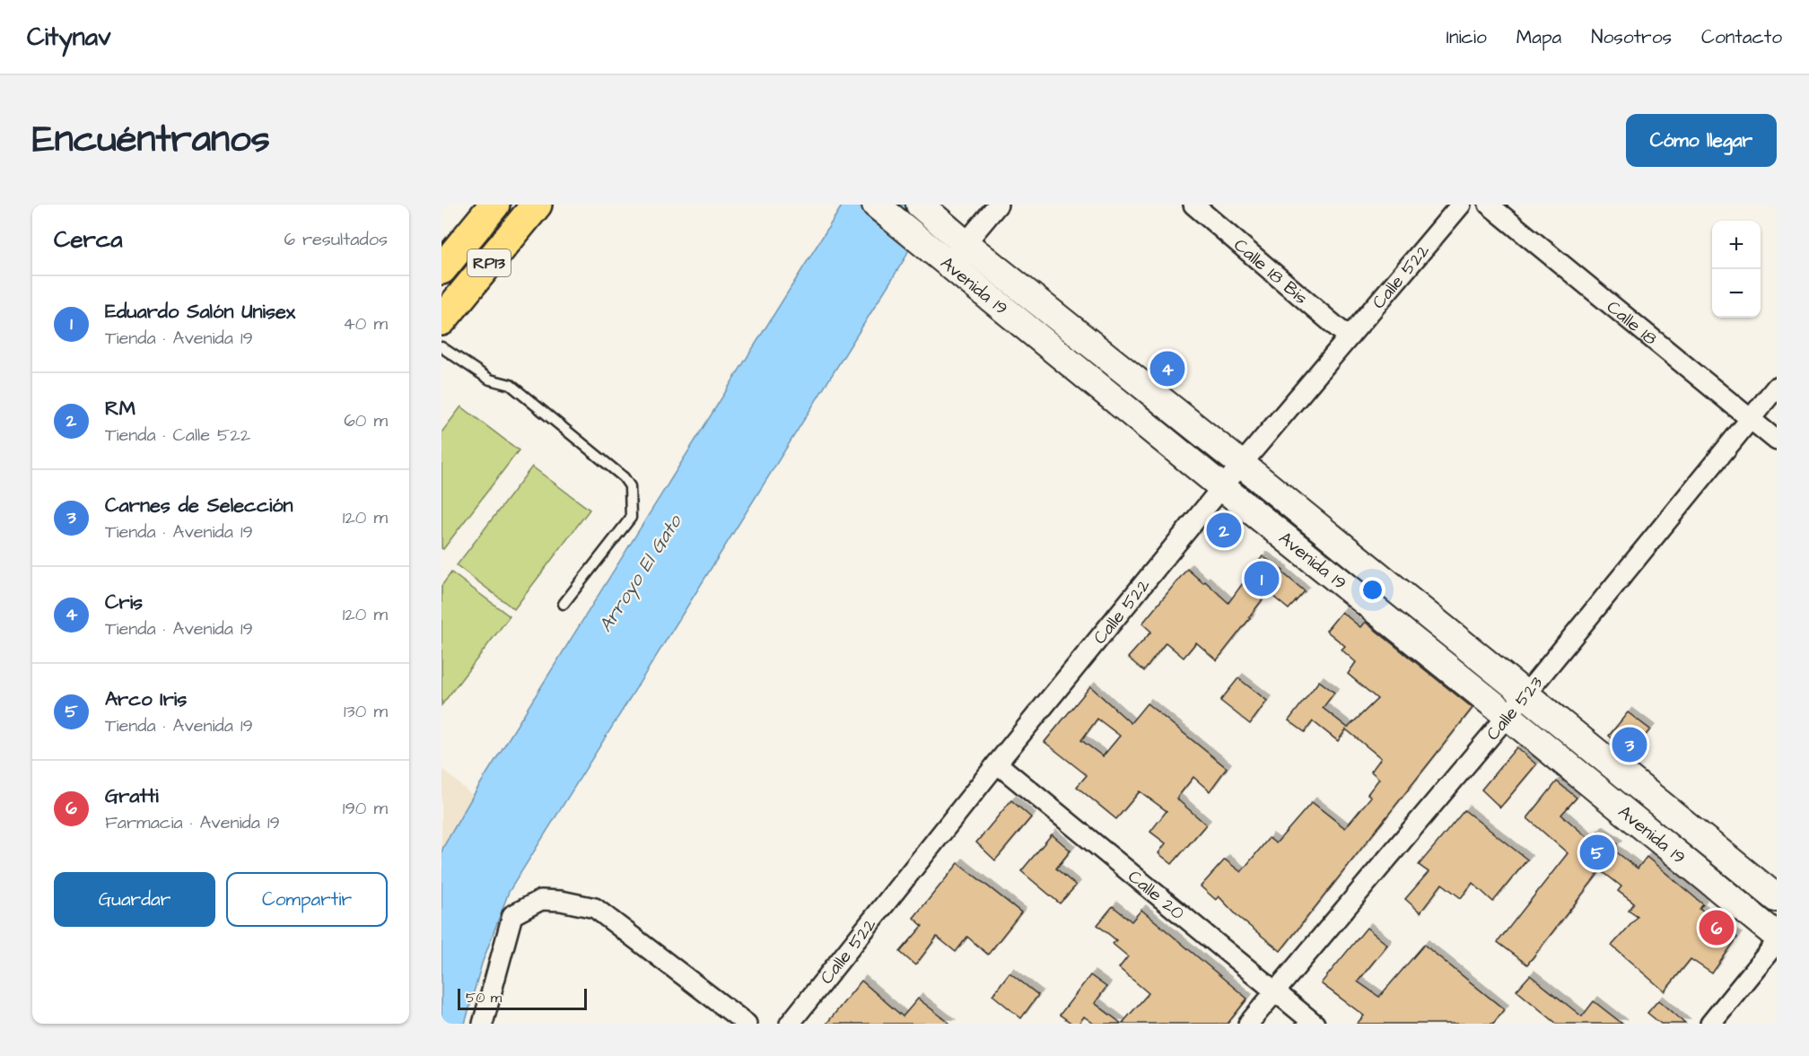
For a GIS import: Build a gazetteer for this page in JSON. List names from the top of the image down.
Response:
{
  "streets": {
    "main road": ["RP13", "Avenida 19"],
    "street": [
      "Calle 18 Bis",
      "Calle 522",
      "Calle 18",
      "Calle 523",
      "Calle 20"
    ]
  },
  "crossings": [
    ["Calle 18 Bis", "Calle 522"],
    ["Calle 522", "Avenida 19"],
    ["Calle 522", "Calle 20"],
    ["Avenida 19", "Calle 523"],
    ["Calle 18", "Calle 523"],
    ["Calle 523", "Calle 20"]
  ],
  "water": ["Arroyo El Gato"],
  "scale_bar": "50 m",
  "page": {
    "header": "Citynav",
    "nav": [
      "Inicio",
      "Mapa",
      "Nosotros",
      "Contacto"
    ],
    "title": "Encuéntranos",
    "buttons": [
      "Cómo llegar",
      ["Guardar", "Compartir"]
    ],
    "heading": ["Cerca", "6 resultados"],
    "map_buttons": ["+", "−"],
    "list": [
      {
        "mark": "1",
        "name": "Eduardo Salón Unisex",
        "note": "Tienda · Avenida 19",
        "value": "40 m"
      },
      {
        "mark": "2",
        "name": "RM",
        "note": "Tienda · Calle 522",
        "value": "60 m"
      },
      {
        "mark": "3",
        "name": "Carnes de Selección",
        "note": "Tienda · Avenida 19",
        "value": "120 m"
      },
      {
        "mark": "4",
        "name": "Cris",
        "note": "Tienda · Avenida 19",
        "value": "120 m"
      },
      {
        "mark": "5",
        "name": "Arco Iris",
        "note": "Tienda · Avenida 19",
        "value": "130 m"
      },
      {
        "mark": "6",
        "name": "Gratti",
        "note": "Farmacia · Avenida 19",
        "value": "190 m"
      }
    ],
    "pins": [
      "4",
      "2",
      "1",
      "3",
      "5",
      "6"
    ],
    "scale": "50 m"
  }
}
